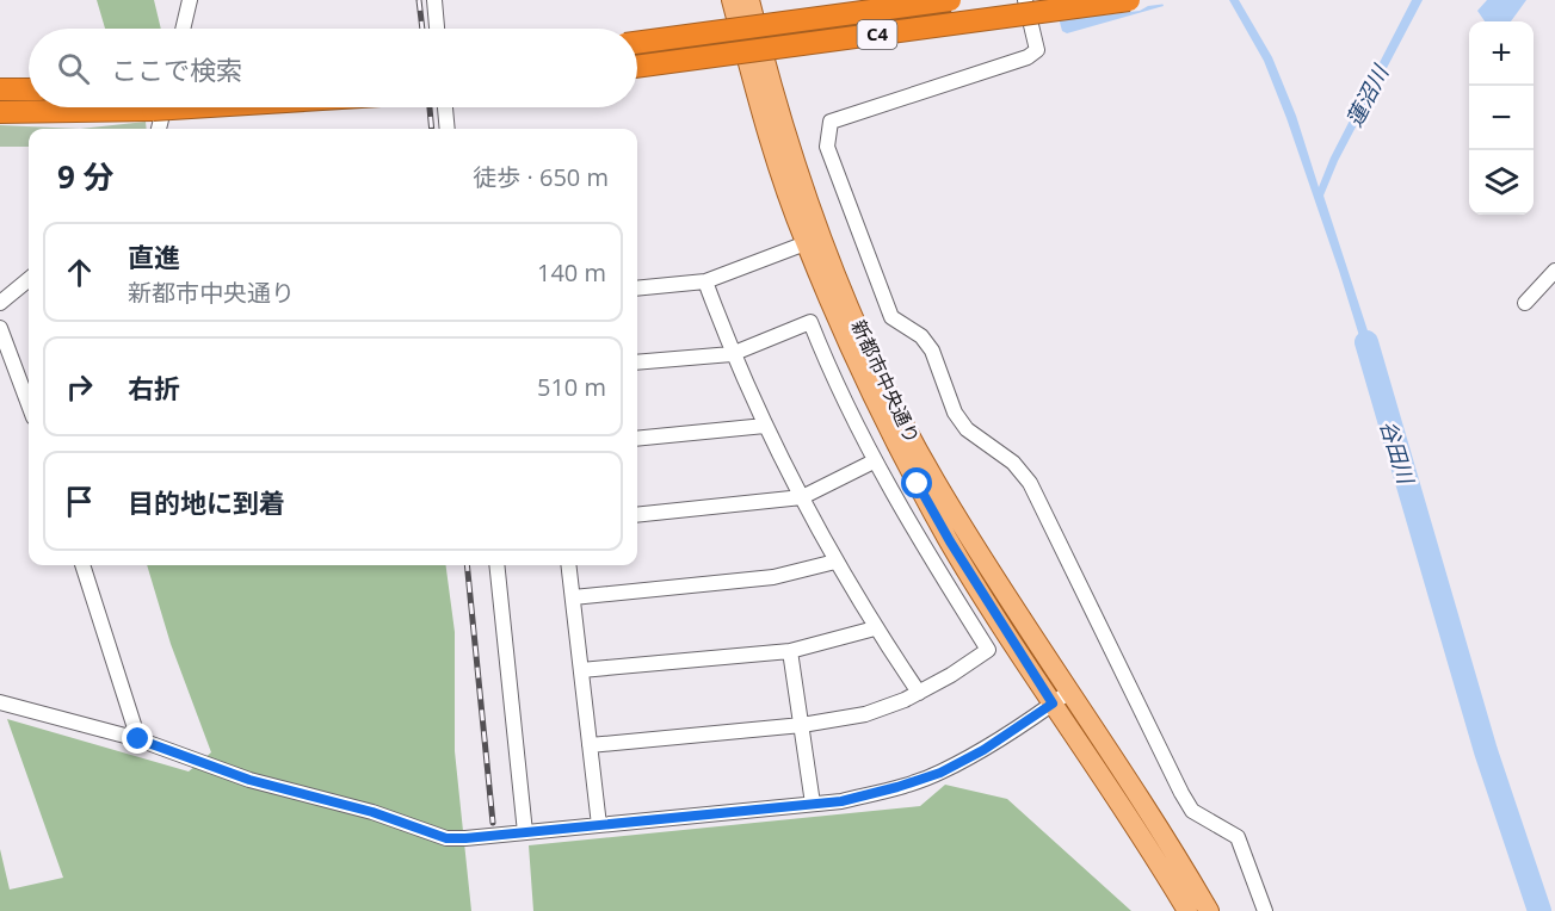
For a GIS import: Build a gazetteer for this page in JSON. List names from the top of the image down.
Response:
{
  "streets": {
    "highway": ["C4"],
    "main road": ["新都市中央通り"]
  },
  "water": ["蓮沼川", "谷田川"],
  "page": {
    "map_buttons": ["+", "−"],
    "search": "ここで検索",
    "heading": ["9 分", "徒歩 · 650 m"],
    "list": [
      ["直進", "新都市中央通り", "140 m"],
      ["右折", "510 m"],
      "目的地に到着"
    ]
  }
}
